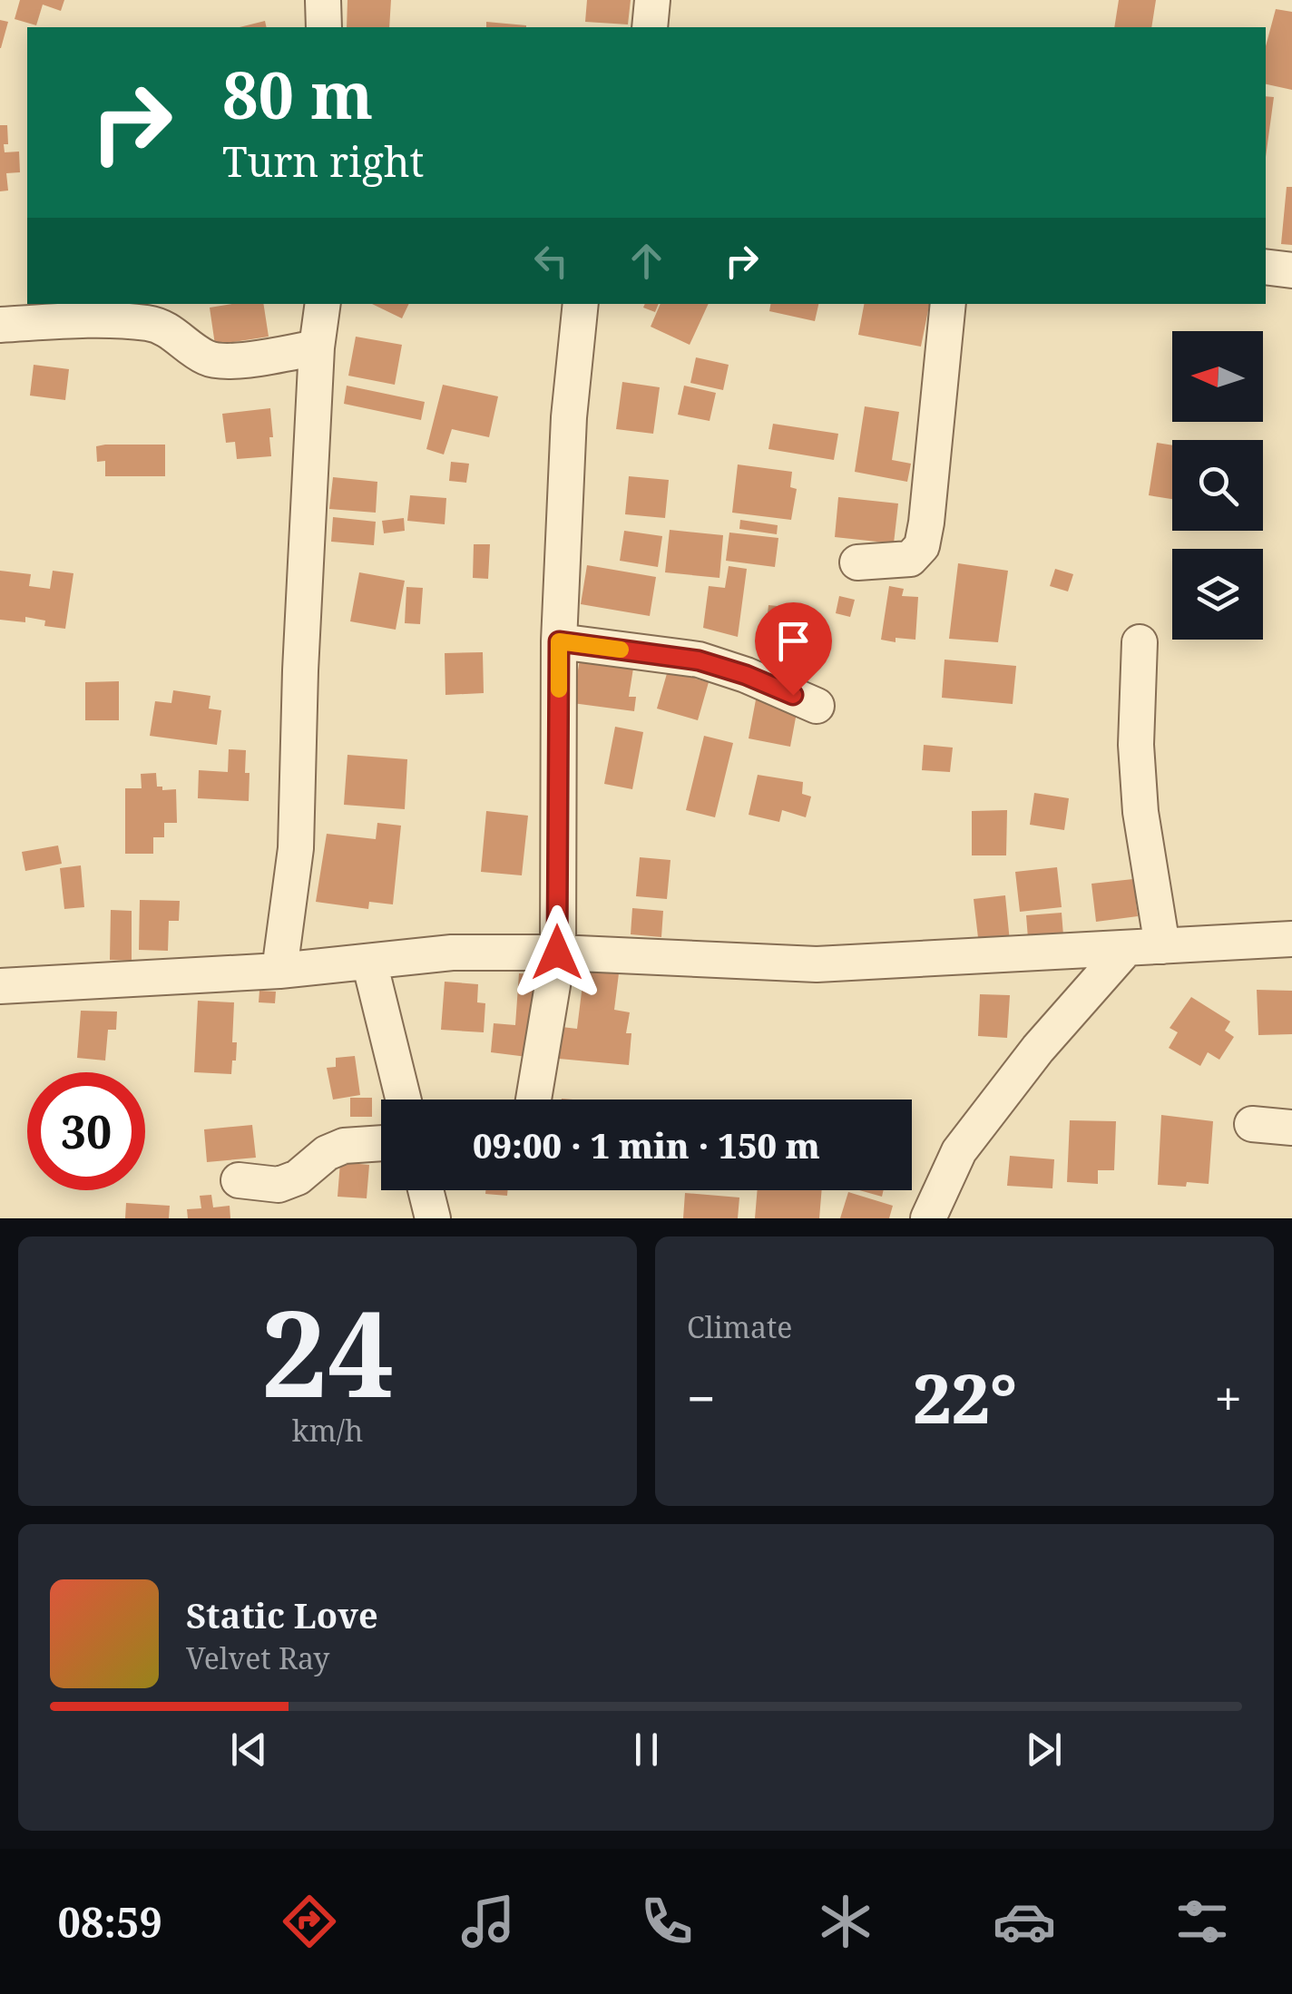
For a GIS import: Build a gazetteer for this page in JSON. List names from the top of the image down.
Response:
{
  "north": "left",
  "page": {
    "turn": ["80 m", "Turn right"],
    "limit": "30",
    "trip": "09:00 · 1 min · 150 m",
    "tile": [
      ["24", "km/h"],
      "Climate"
    ],
    "heat": ["−", "22°", "+"],
    "song": ["Static Love", "Velvet Ray"],
    "tabs": "08:59"
  }
}
